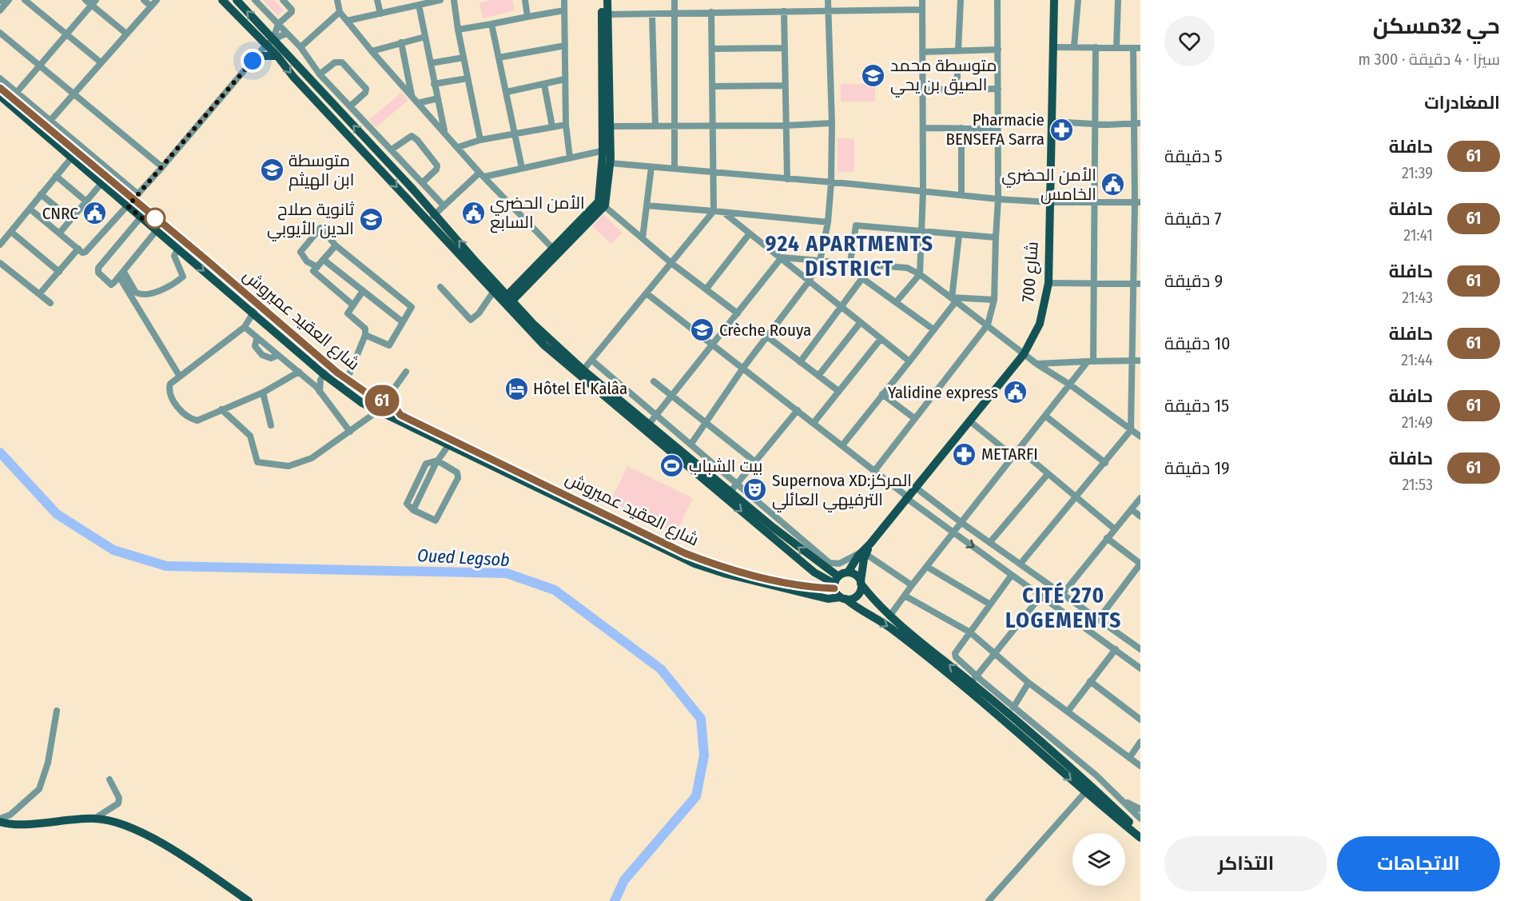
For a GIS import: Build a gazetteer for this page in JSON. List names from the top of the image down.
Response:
{
  "streets": {
    "main road": ["شارع 700", "شارع العقيد عميروش"]
  },
  "districts": ["924 APARTMENTS DISTRICT", "CITÉ 270 LOGEMENTS"],
  "water": ["Oued Legsob"],
  "places": {
    "school or university": [
      "متوسطة محمد الصيق بن يحي",
      "متوسطة ابن الهيثم",
      "ثانوية صلاح الدين الأيوبي",
      "Crèche Rouya"
    ],
    "pharmacy": ["Pharmacie BENSEFA Sarra", "METARFI"],
    "public building": [
      "الأمن الحضري الخامس",
      "الأمن الحضري السابع",
      "CNRC",
      "Yalidine express"
    ],
    "hotel": ["Hôtel El Kalâa"],
    "sports": ["بيت الشباب"],
    "theatre": ["Supernova XD;المركز الترفيهي العائلي"]
  },
  "lines": ["bus line 61"],
  "page": {
    "heading": [
      ["حي 32مسكن", "سيرًا · 4 دقيقة · 300 m"],
      "المغادرات"
    ],
    "on_map": "61",
    "list": [
      {
        "mark": "61",
        "name": "حافلة",
        "note": "21:39",
        "value": "5 دقيقة"
      },
      {
        "mark": "61",
        "name": "حافلة",
        "note": "21:41",
        "value": "7 دقيقة"
      },
      {
        "mark": "61",
        "name": "حافلة",
        "note": "21:43",
        "value": "9 دقيقة"
      },
      {
        "mark": "61",
        "name": "حافلة",
        "note": "21:44",
        "value": "10 دقيقة"
      },
      {
        "mark": "61",
        "name": "حافلة",
        "note": "21:49",
        "value": "15 دقيقة"
      },
      {
        "mark": "61",
        "name": "حافلة",
        "note": "21:53",
        "value": "19 دقيقة"
      }
    ],
    "buttons": ["الاتجاهات", "التذاكر"]
  }
}
